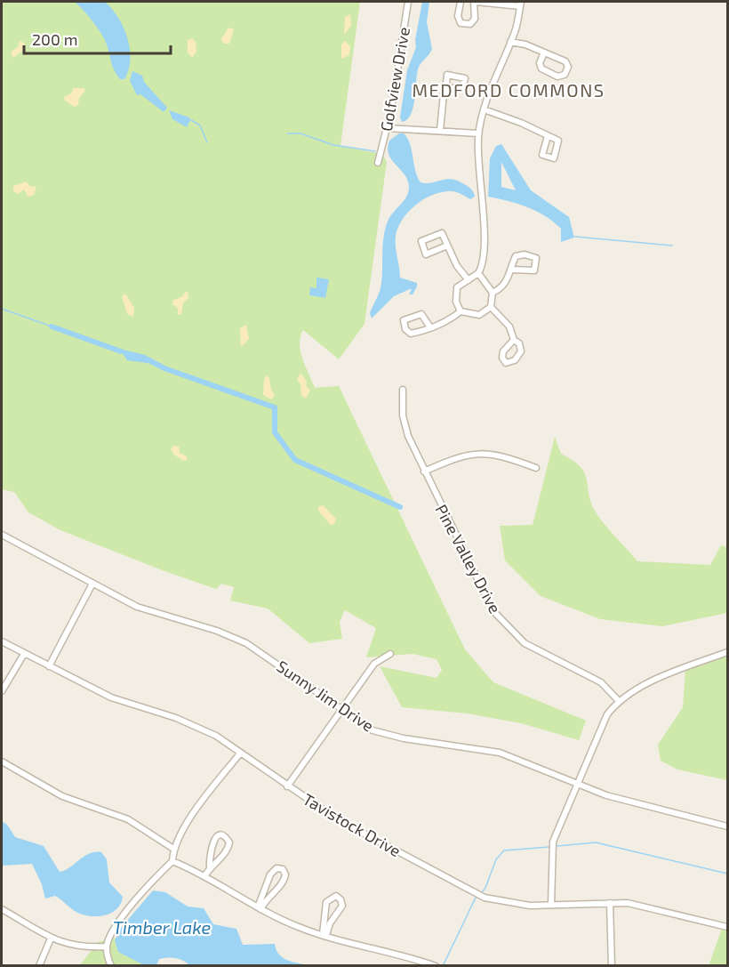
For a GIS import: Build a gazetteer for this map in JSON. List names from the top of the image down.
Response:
{
  "streets": {
    "street": [
      "Golfview Drive",
      "Pine Valley Drive",
      "Sunny Jim Drive",
      "Tavistock Drive"
    ]
  },
  "districts": ["MEDFORD COMMONS"],
  "water": ["Timber Lake"],
  "scale_bar": "200 m"
}
